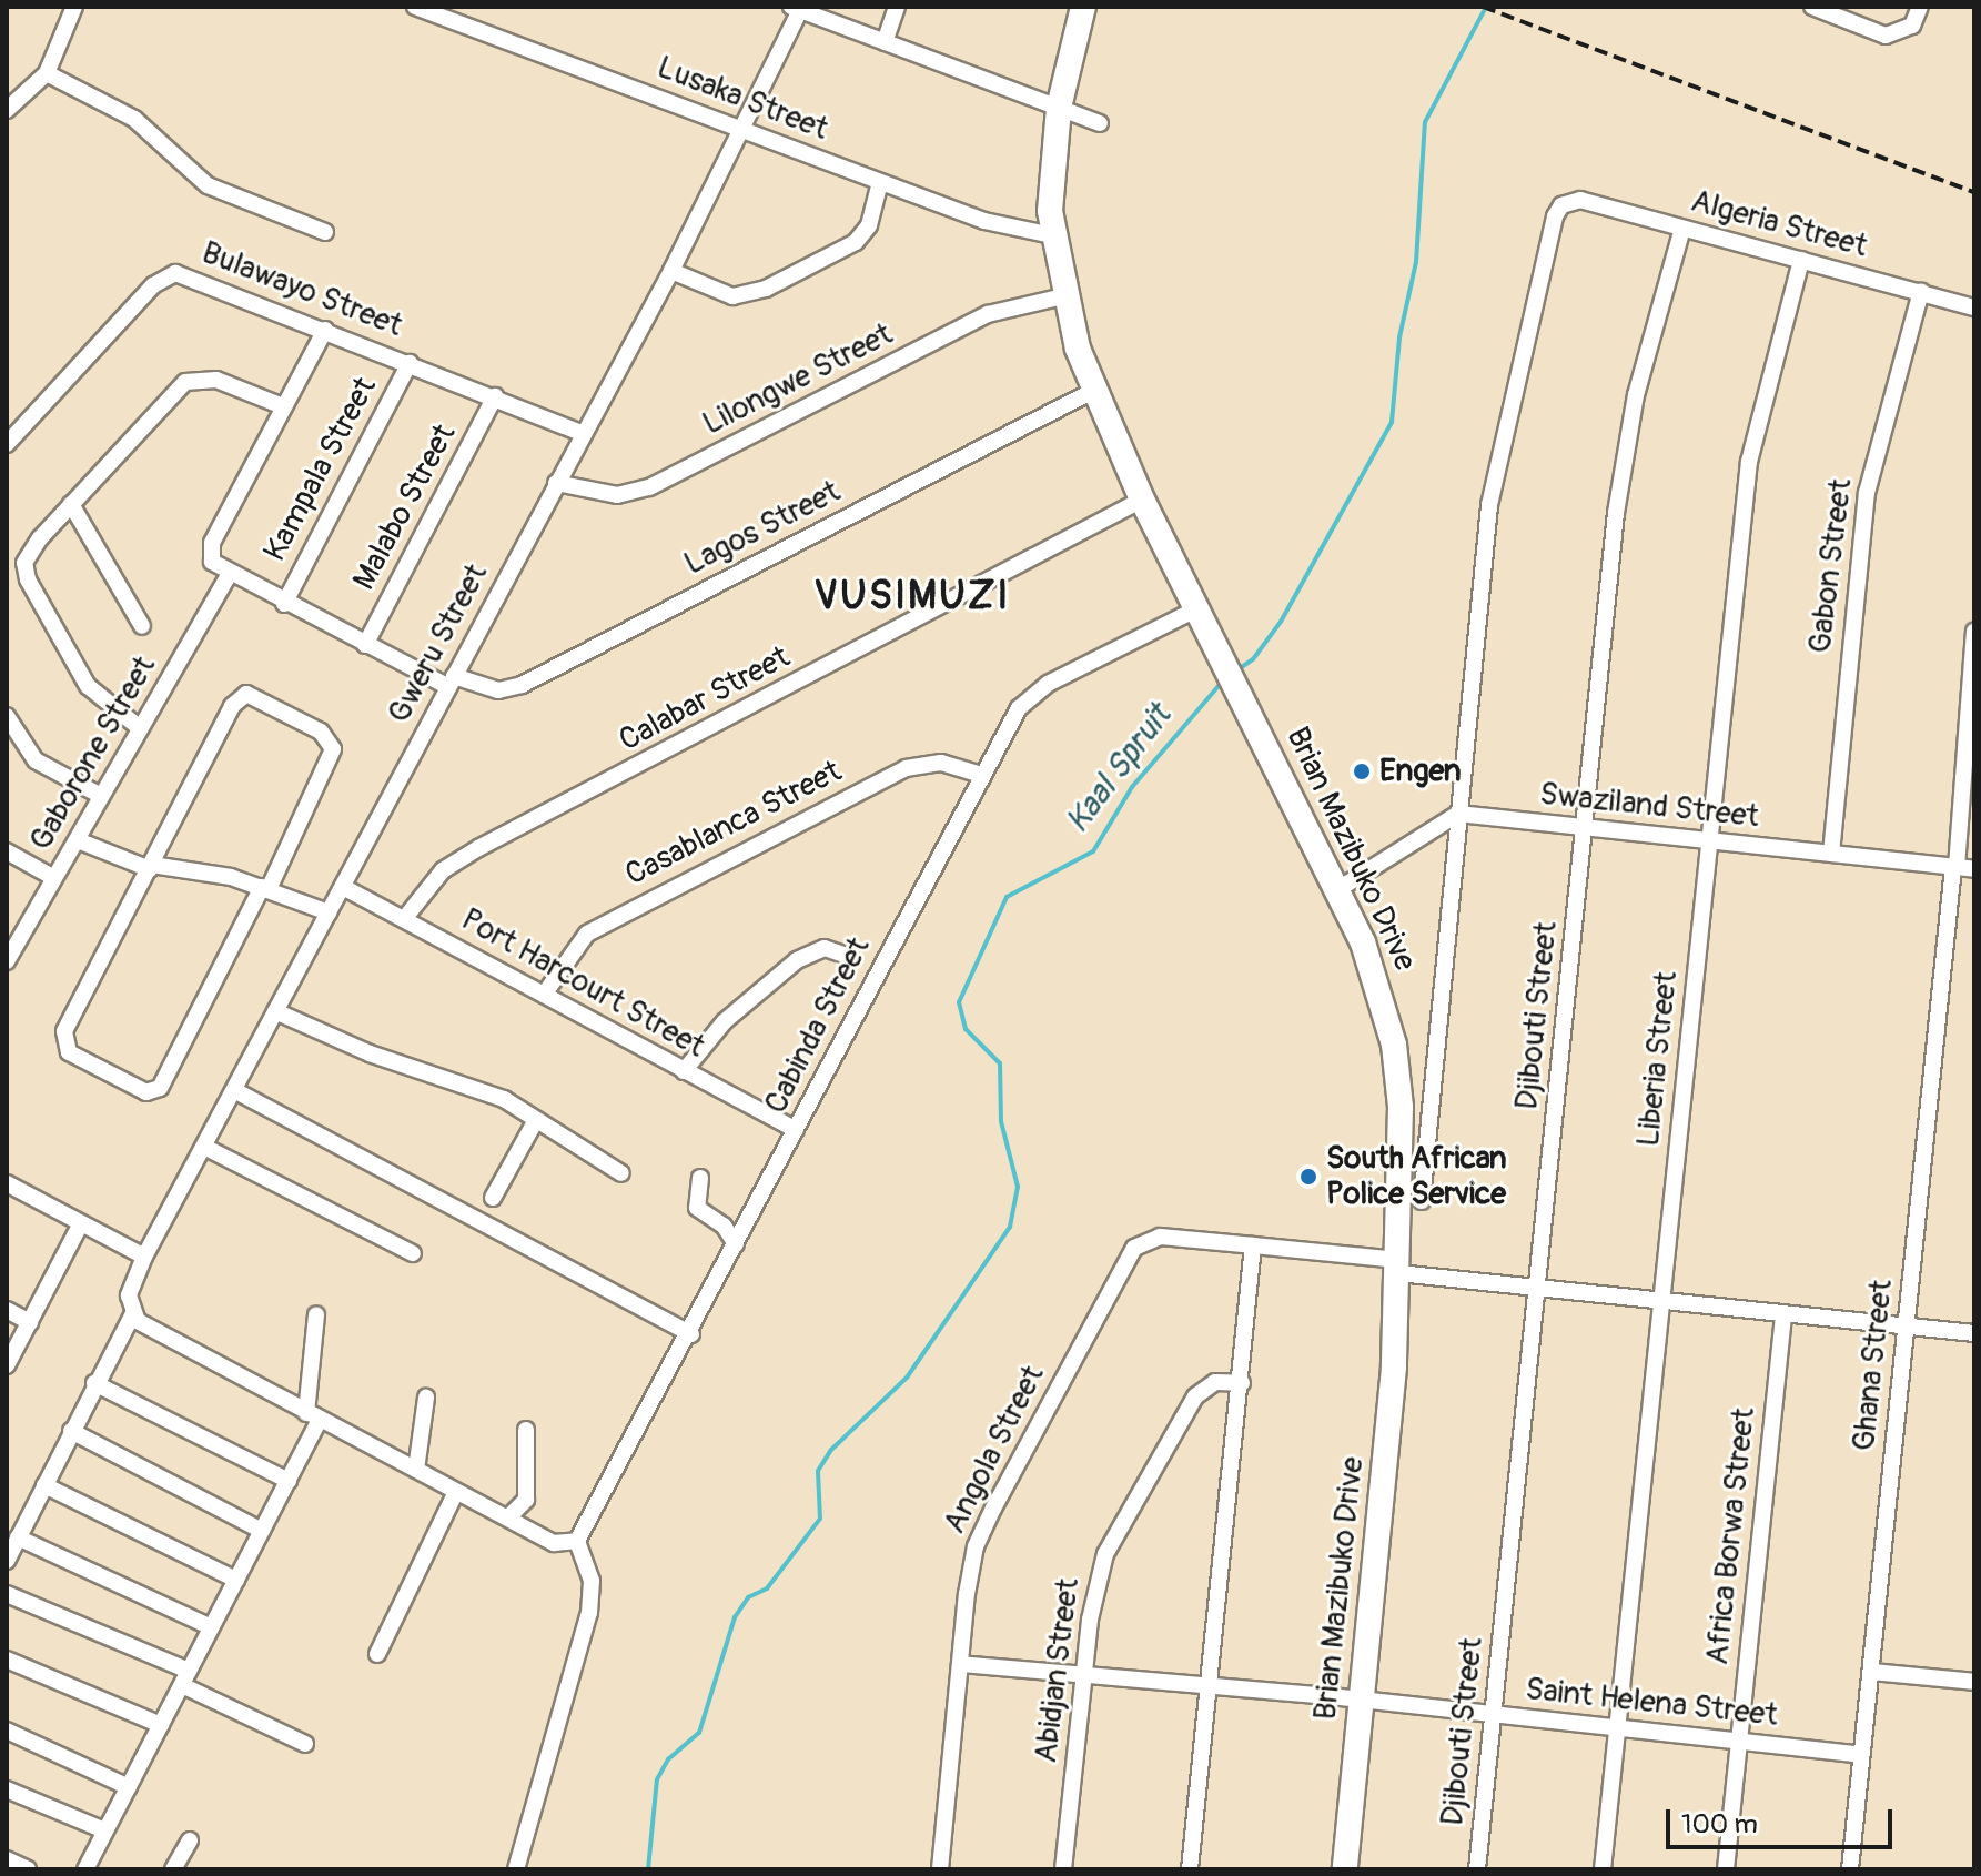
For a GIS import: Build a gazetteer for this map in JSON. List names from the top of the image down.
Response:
{
  "streets": {
    "street": [
      "Lusaka Street",
      "Algeria Street",
      "Bulawayo Street",
      "Lilongwe Street",
      "Kampala Street",
      "Malabo Street",
      "Lagos Street",
      "Gabon Street",
      "Gweru Street",
      "Calabar Street",
      "Gaborone Street",
      "Swaziland Street",
      "Casablanca Street",
      "Brian Mazibuko Drive",
      "Port Harcourt Street",
      "Djibouti Street",
      "Cabinda Street",
      "Liberia Street",
      "Ghana Street",
      "Angola Street",
      "Africa Borwa Street",
      "Abidjan Street",
      "Saint Helena Street"
    ]
  },
  "crossings": [
    ["Lusaka Street", "Gweru Street"],
    ["Lusaka Street", "Brian Mazibuko Drive"],
    ["Algeria Street", "Gabon Street"],
    ["Algeria Street", "Swaziland Street"],
    ["Algeria Street", "Djibouti Street"],
    ["Algeria Street", "Liberia Street"],
    ["Bulawayo Street", "Kampala Street"],
    ["Bulawayo Street", "Malabo Street"],
    ["Bulawayo Street", "Gweru Street"],
    ["Lilongwe Street", "Gweru Street"],
    ["Lilongwe Street", "Brian Mazibuko Drive"],
    ["Kampala Street", "Lagos Street"],
    ["Malabo Street", "Lagos Street"],
    ["Lagos Street", "Gweru Street"],
    ["Lagos Street", "Gaborone Street"],
    ["Lagos Street", "Brian Mazibuko Drive"],
    ["Gabon Street", "Swaziland Street"],
    ["Gweru Street", "Port Harcourt Street"],
    ["Calabar Street", "Brian Mazibuko Drive"],
    ["Calabar Street", "Port Harcourt Street"],
    ["Swaziland Street", "Djibouti Street"],
    ["Swaziland Street", "Liberia Street"],
    ["Swaziland Street", "Ghana Street"],
    ["Casablanca Street", "Port Harcourt Street"],
    ["Casablanca Street", "Cabinda Street"],
    ["Brian Mazibuko Drive", "Cabinda Street"],
    ["Brian Mazibuko Drive", "Angola Street"],
    ["Brian Mazibuko Drive", "Saint Helena Street"],
    ["Port Harcourt Street", "Cabinda Street"],
    ["Djibouti Street", "Angola Street"],
    ["Djibouti Street", "Saint Helena Street"],
    ["Liberia Street", "Angola Street"],
    ["Liberia Street", "Saint Helena Street"],
    ["Ghana Street", "Angola Street"],
    ["Ghana Street", "Saint Helena Street"],
    ["Angola Street", "Africa Borwa Street"],
    ["Angola Street", "Saint Helena Street"],
    ["Africa Borwa Street", "Saint Helena Street"],
    ["Abidjan Street", "Saint Helena Street"]
  ],
  "districts": ["VUSIMUZI"],
  "water": ["Kaal Spruit"],
  "places": ["Engen", "South African Police Service"],
  "scale_bar": "100 m"
}
